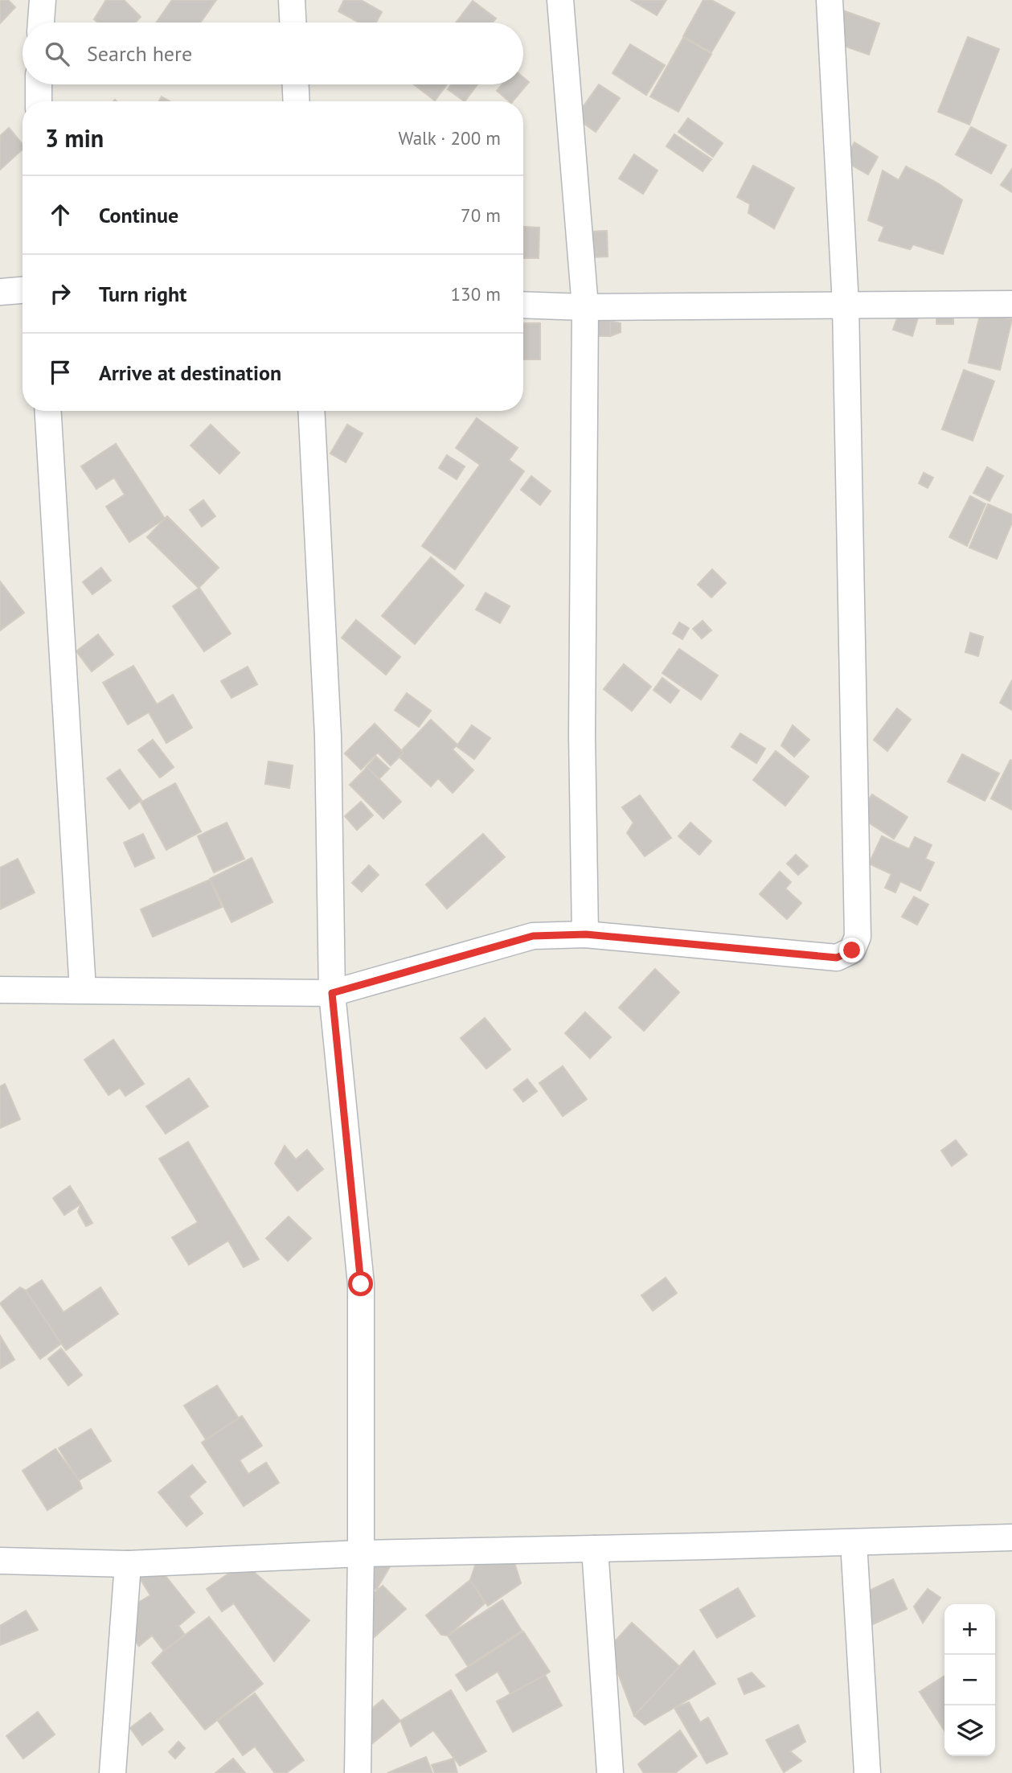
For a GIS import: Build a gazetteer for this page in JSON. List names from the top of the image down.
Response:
{
  "page": {
    "search": "Search here",
    "heading": ["3 min", "Walk · 200 m"],
    "list": [
      ["Continue", "70 m"],
      ["Turn right", "130 m"],
      "Arrive at destination"
    ],
    "map_buttons": ["+", "−"]
  }
}
